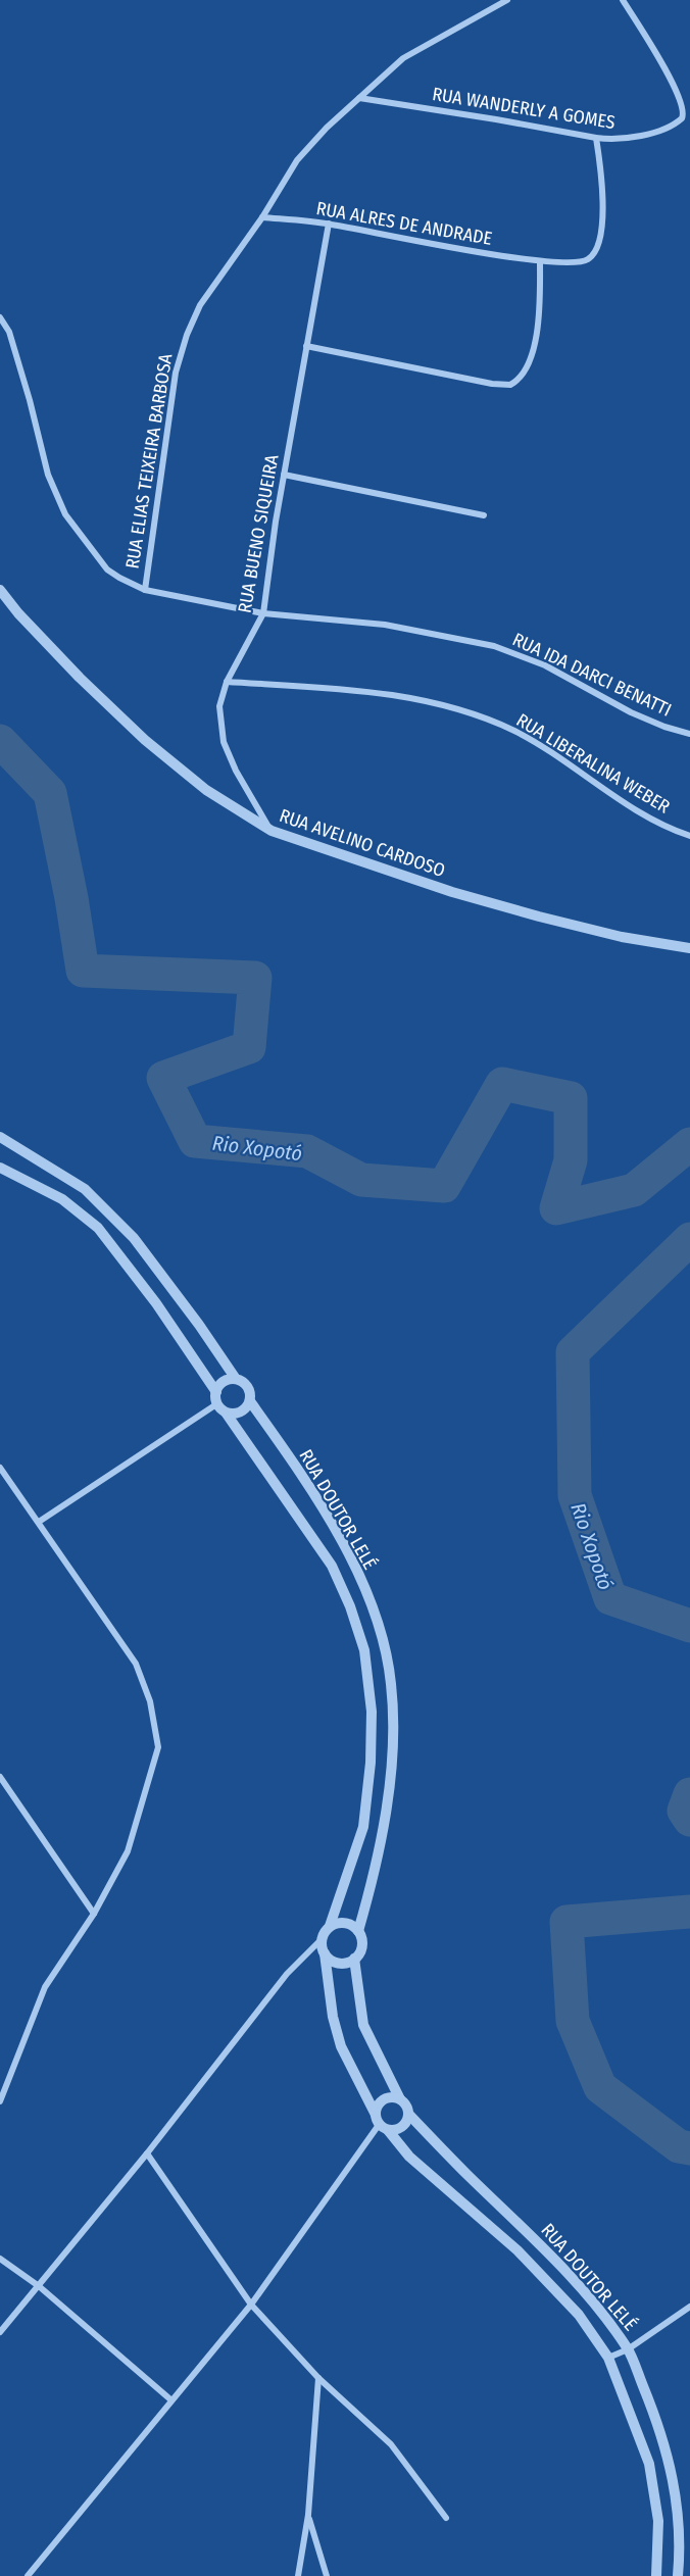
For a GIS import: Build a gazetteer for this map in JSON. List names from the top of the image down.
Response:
{
  "streets": {
    "street": [
      "RUA WANDERLY A GOMES",
      "RUA ALRES DE ANDRADE",
      "RUA ELIAS TEIXEIRA BARBOSA",
      "RUA BUENO SIQUEIRA",
      "RUA IDA DARCI BENATTI",
      "RUA LIBERALINA WEBER",
      "RUA AVELINO CARDOSO",
      "RUA DOUTOR LELÉ"
    ]
  },
  "crossings": [
    ["RUA WANDERLY A GOMES", "RUA ALRES DE ANDRADE"],
    ["RUA WANDERLY A GOMES", "RUA ELIAS TEIXEIRA BARBOSA"],
    ["RUA ALRES DE ANDRADE", "RUA ELIAS TEIXEIRA BARBOSA"],
    ["RUA ALRES DE ANDRADE", "RUA BUENO SIQUEIRA"],
    ["RUA ELIAS TEIXEIRA BARBOSA", "RUA IDA DARCI BENATTI"],
    ["RUA BUENO SIQUEIRA", "RUA IDA DARCI BENATTI"],
    ["RUA BUENO SIQUEIRA", "RUA LIBERALINA WEBER"],
    ["RUA BUENO SIQUEIRA", "RUA AVELINO CARDOSO"]
  ],
  "water": ["Rio Xopotó"]
}
